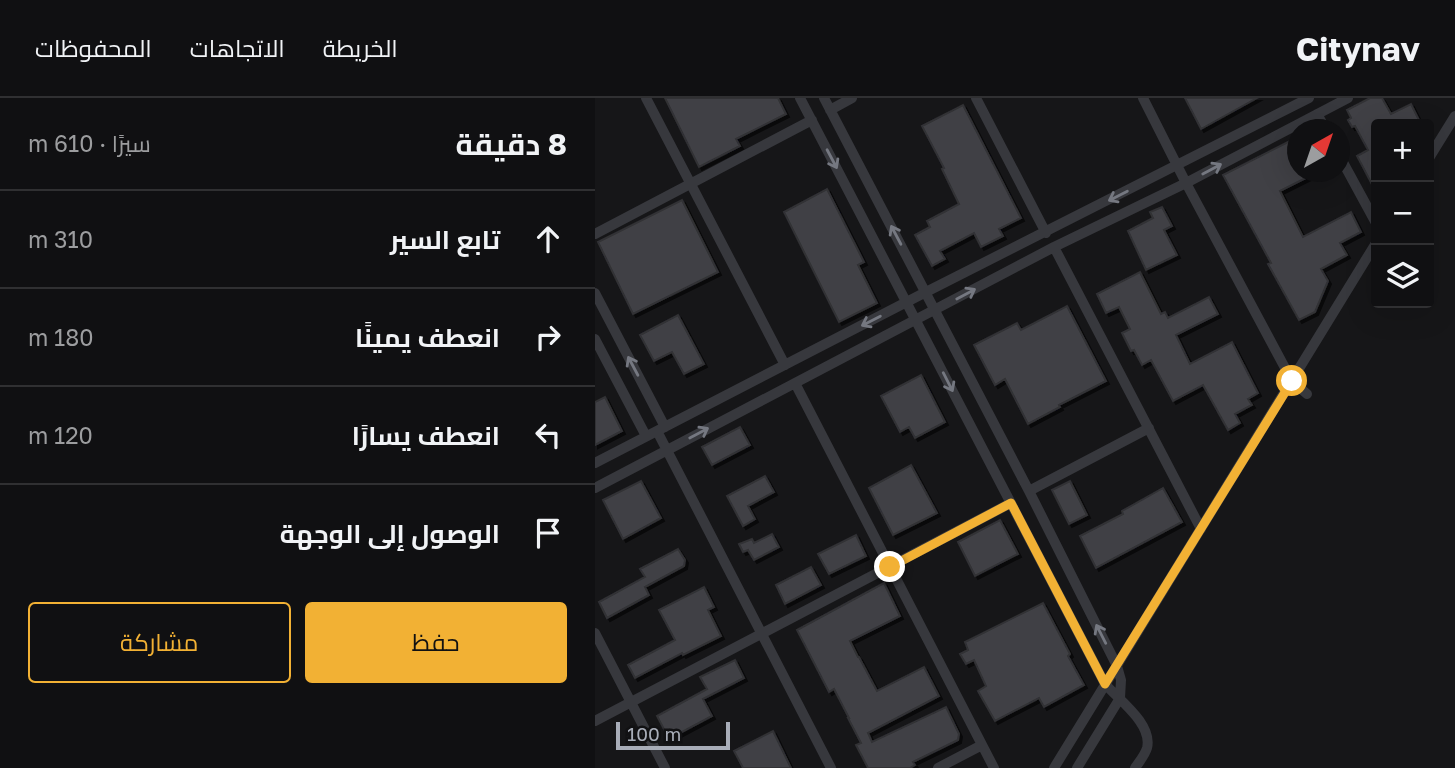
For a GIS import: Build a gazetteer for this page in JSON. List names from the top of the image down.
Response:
{
  "scale_bar": "100 m",
  "north": "top right",
  "page": {
    "header": "Citynav",
    "nav": ["الخريطة", "الاتجاهات", "المحفوظات"],
    "heading": ["8 دقيقة", "سيرًا · 610 m"],
    "map_buttons": ["+", "−"],
    "list": [
      ["تابع السير", "310 m"],
      ["انعطف يمينًا", "180 m"],
      ["انعطف يسارًا", "120 m"],
      "الوصول إلى الوجهة"
    ],
    "buttons": ["حفظ", "مشاركة"],
    "scale": "100 m"
  }
}
